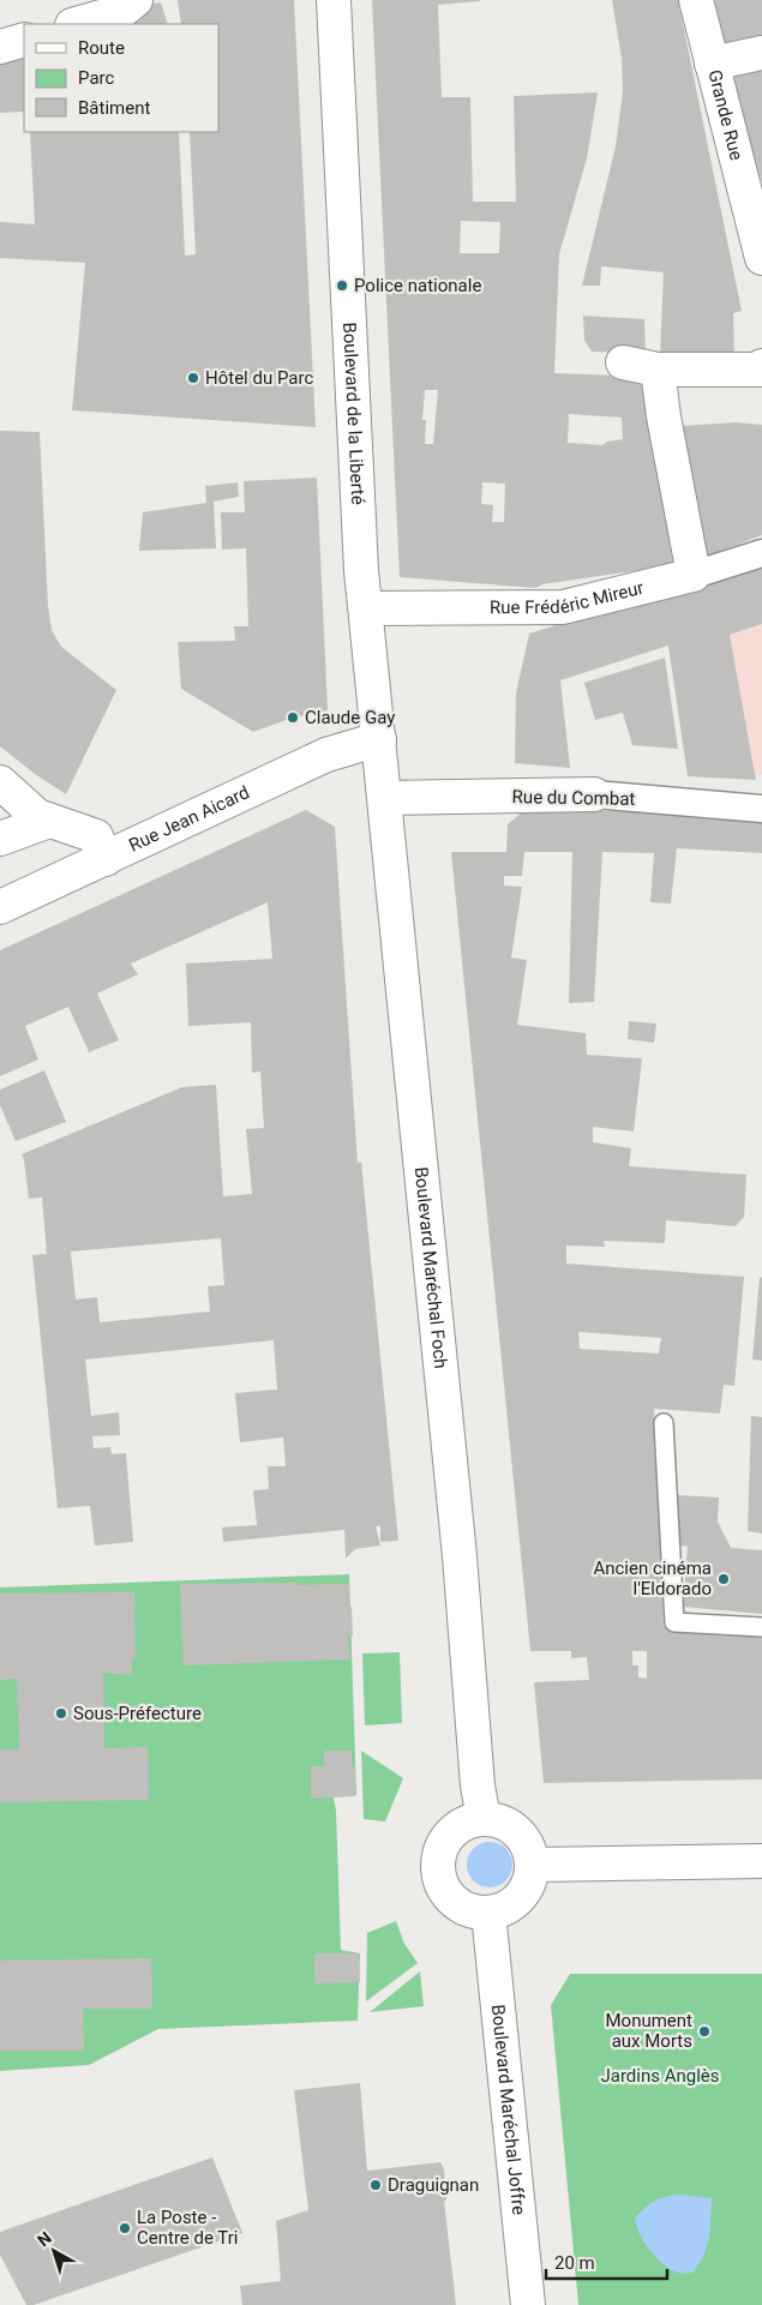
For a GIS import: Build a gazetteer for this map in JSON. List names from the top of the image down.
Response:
{
  "streets": {
    "main road": [
      "Grande Rue",
      "Boulevard de la Liberté",
      "Rue Frédéric Mireur",
      "Rue du Combat",
      "Rue Jean Aicard",
      "Boulevard Maréchal Foch",
      "Boulevard Maréchal Joffre"
    ]
  },
  "crossings": [
    ["Boulevard de la Liberté", "Rue Frédéric Mireur"],
    ["Boulevard de la Liberté", "Rue Jean Aicard"],
    ["Boulevard de la Liberté", "Boulevard Maréchal Foch"],
    ["Rue du Combat", "Boulevard Maréchal Foch"],
    ["Rue Jean Aicard", "Boulevard Maréchal Foch"],
    ["Boulevard Maréchal Foch", "Boulevard Maréchal Joffre"]
  ],
  "parks": ["Jardins Anglès"],
  "places": [
    "Police nationale",
    "Hôtel du Parc",
    "Claude Gay",
    "Ancien cinéma l'Eldorado",
    "Sous-Préfecture",
    "Monument aux Morts",
    "Draguignan",
    "La Poste - Centre de Tri"
  ],
  "legend": ["Route", "Parc", "Bâtiment"],
  "scale_bar": "20 m",
  "north": "top left"
}
